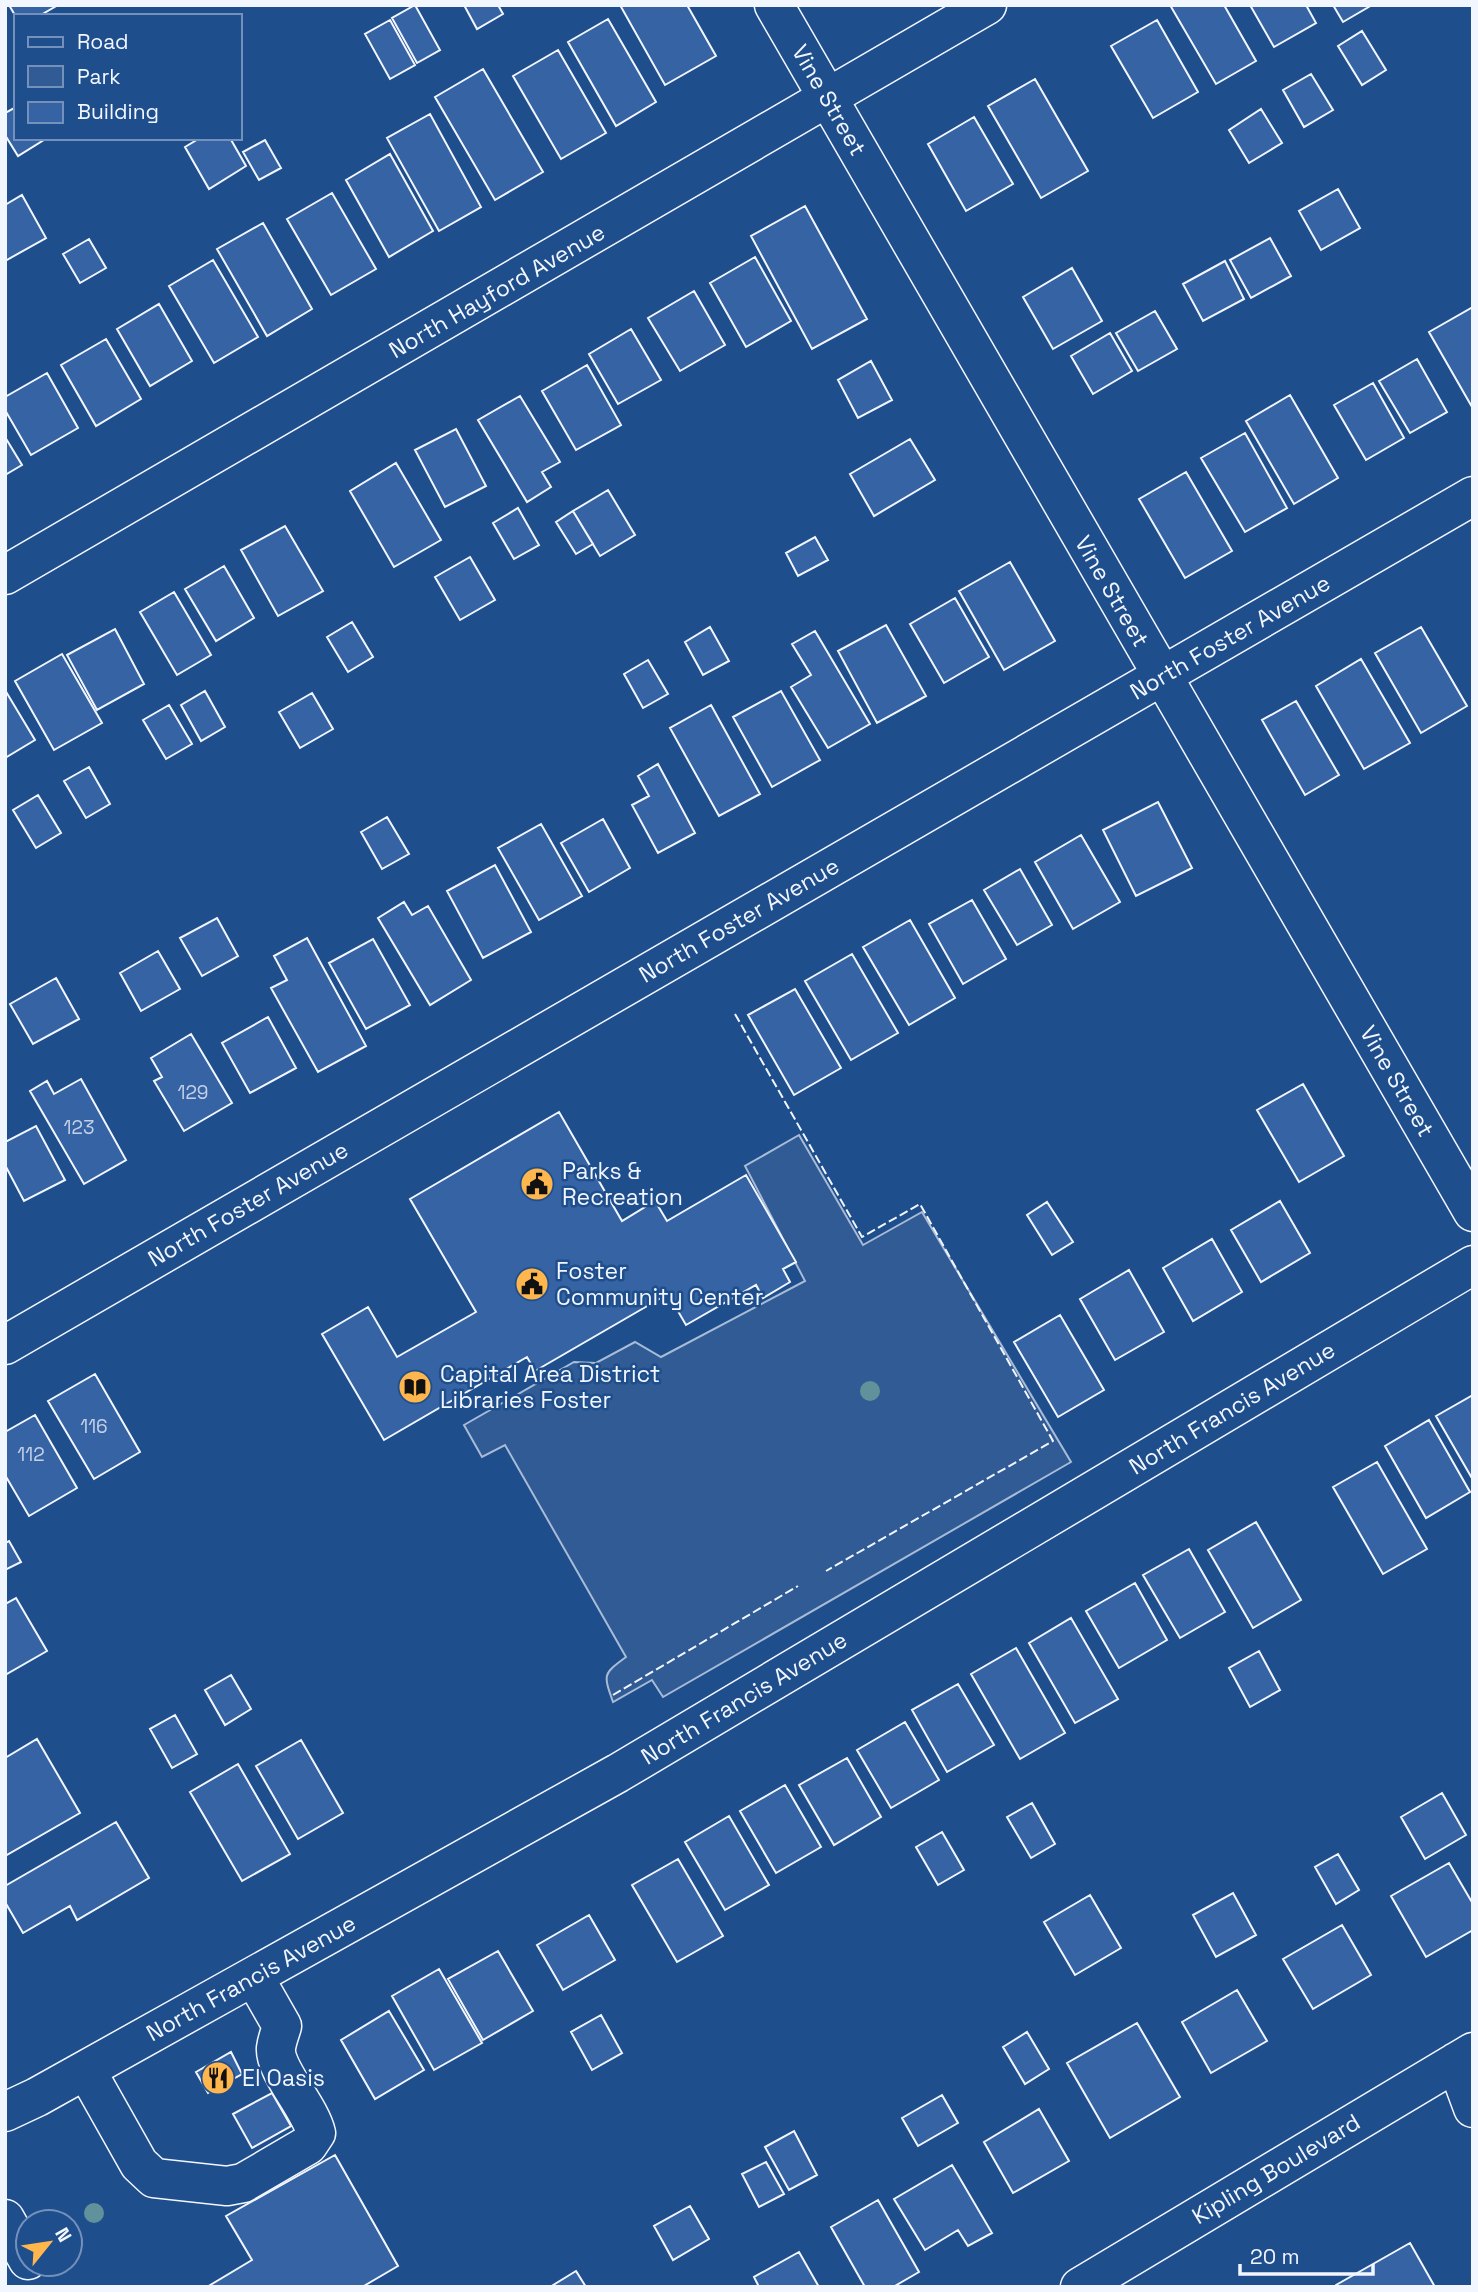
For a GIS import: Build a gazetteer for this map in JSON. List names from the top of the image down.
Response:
{
  "streets": {
    "street": [
      "Vine Street",
      "North Hayford Avenue",
      "North Foster Avenue",
      "North Francis Avenue",
      "Kipling Boulevard"
    ]
  },
  "crossings": [
    ["Vine Street", "North Hayford Avenue"],
    ["Vine Street", "North Foster Avenue"]
  ],
  "places": {
    "public building": ["Parks & Recreation", "Foster Community Center"],
    "library": ["Capital Area District Libraries Foster"],
    "restaurant": ["El Oasis"]
  },
  "house_numbers": [
    "129",
    "123",
    "116",
    "112"
  ],
  "legend": ["Road", "Park", "Building"],
  "scale_bar": "20 m",
  "north": "top right"
}
